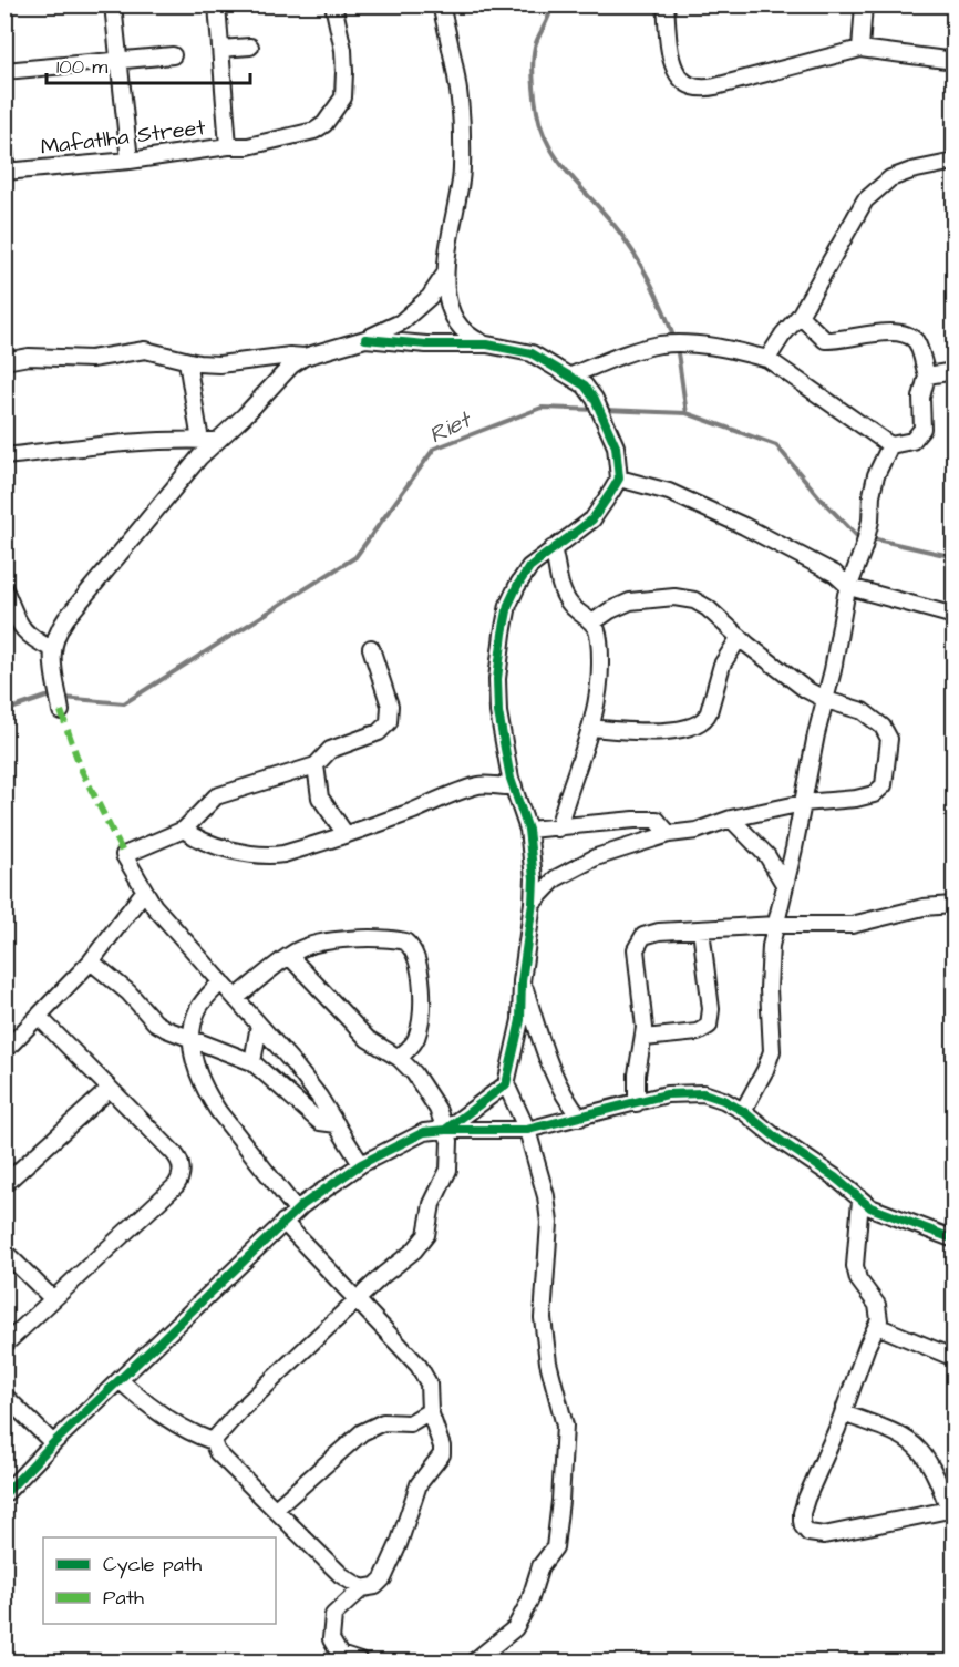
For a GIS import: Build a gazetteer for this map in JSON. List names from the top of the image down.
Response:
{
  "streets": {
    "street": ["Mafatlha Street"]
  },
  "water": ["Riet"],
  "legend": ["Cycle path", "Path"],
  "scale_bar": "100 m"
}
